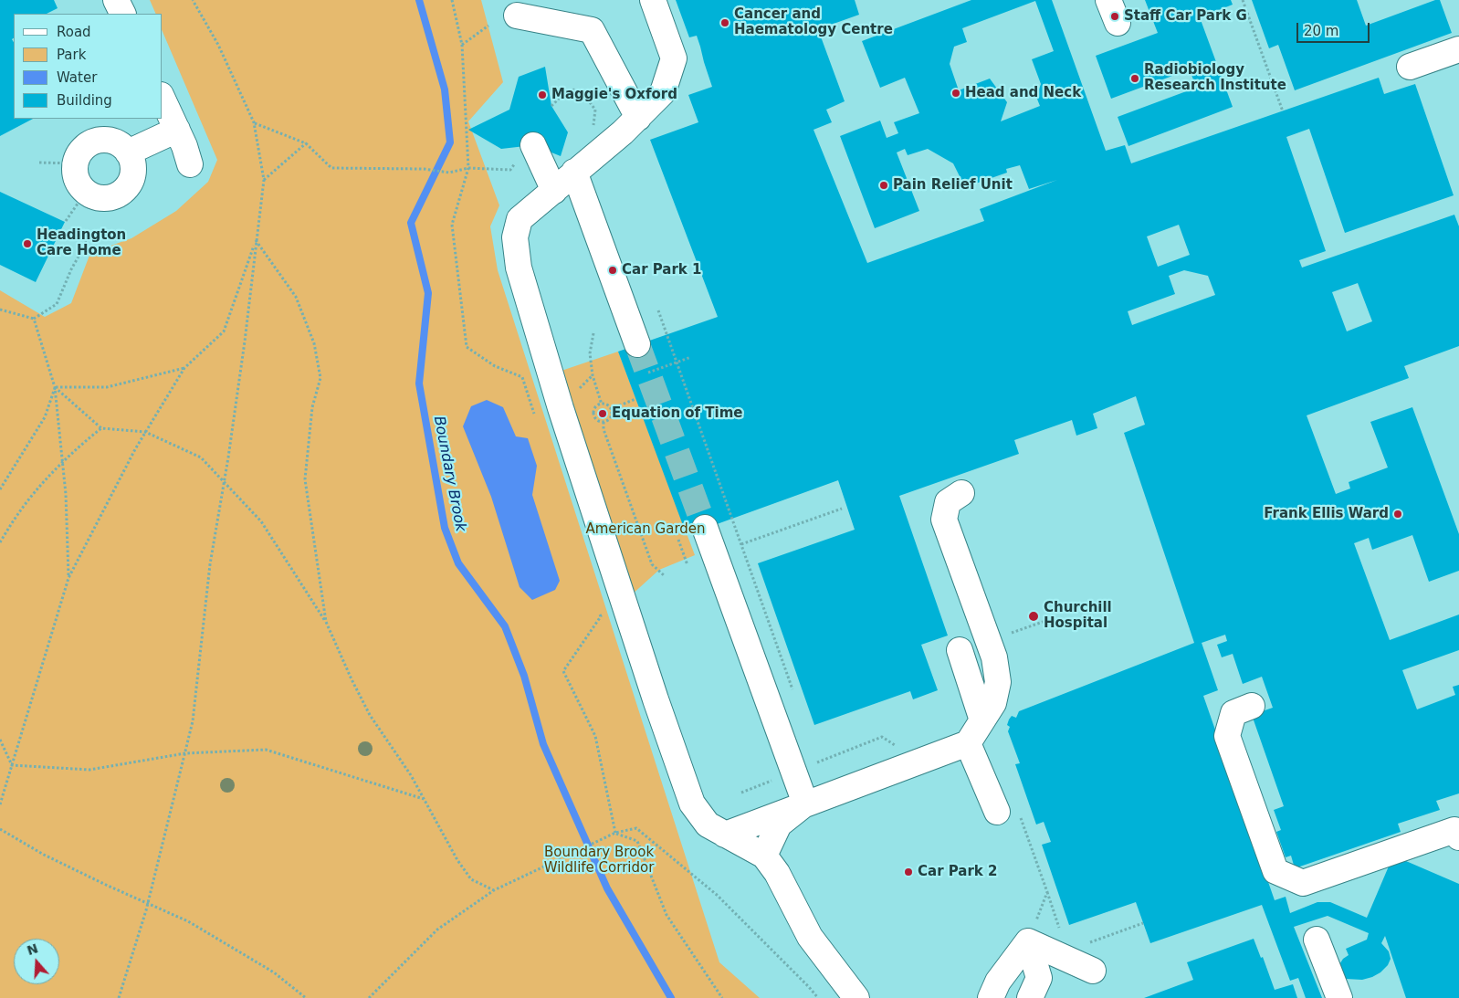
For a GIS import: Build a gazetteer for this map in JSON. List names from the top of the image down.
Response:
{
  "water": ["Boundary Brook"],
  "parks": ["American Garden", "Boundary Brook Wildlife Corridor"],
  "places": [
    "Staff Car Park G",
    "Cancer and Haematology Centre",
    "Radiobiology Research Institute",
    "Head and Neck",
    "Maggie's Oxford",
    "Pain Relief Unit",
    "Headington Care Home",
    "Car Park 1",
    "Equation of Time",
    "Frank Ellis Ward",
    "Churchill Hospital",
    "Car Park 2"
  ],
  "legend": [
    "Road",
    "Park",
    "Water",
    "Building"
  ],
  "scale_bar": "20 m",
  "north": "top"
}
